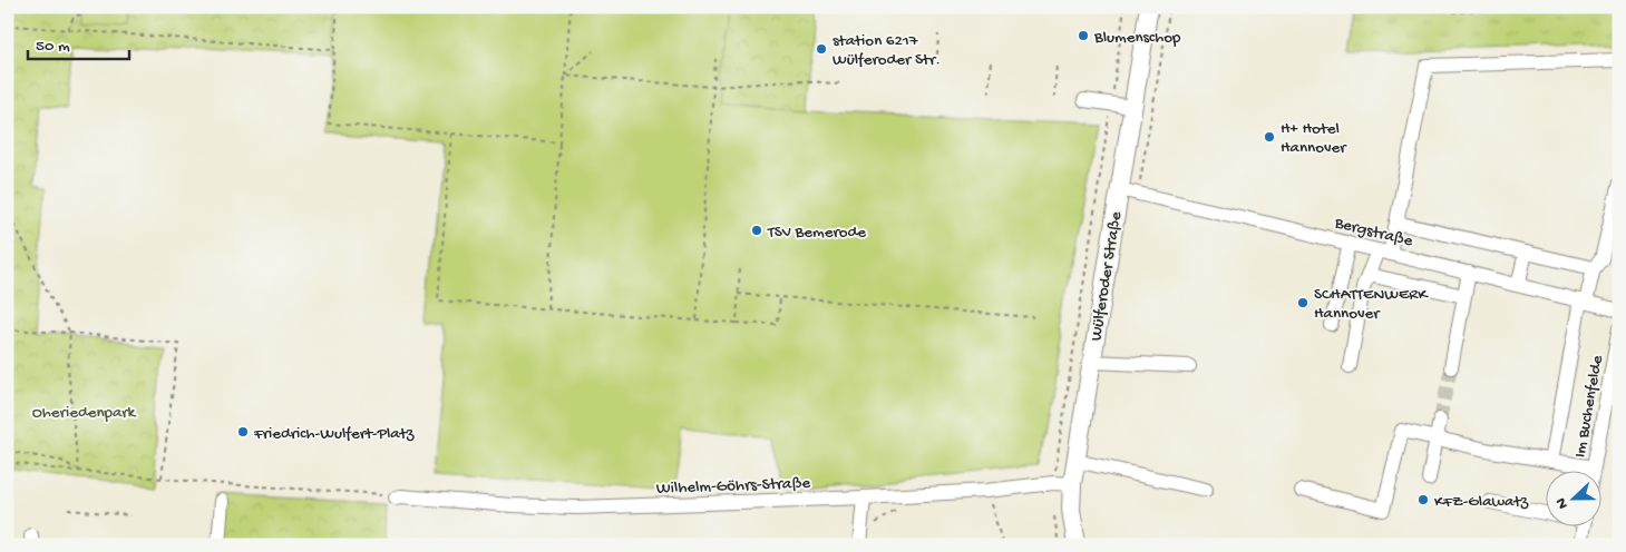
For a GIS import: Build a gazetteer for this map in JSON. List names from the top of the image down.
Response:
{
  "streets": {
    "main road": ["Wülferoder Straße"],
    "street": ["Bergstraße", "Im Buchenfelde", "Wilhelm-Göhrs-Straße"]
  },
  "crossings": [
    ["Bergstraße", "Wülferoder Straße"],
    ["Wülferoder Straße", "Wilhelm-Göhrs-Straße"]
  ],
  "parks": ["Oheriedenpark"],
  "places": [
    "Blumenschop",
    "station 6217 Wülferoder Str.",
    "H+ Hotel Hannover",
    "TSV Bemerode",
    "SCHATTENWERK Hannover",
    "Friedrich-Wulfert-Platz",
    "KFZ-Glawatz"
  ],
  "scale_bar": "50 m",
  "north": "left"
}
